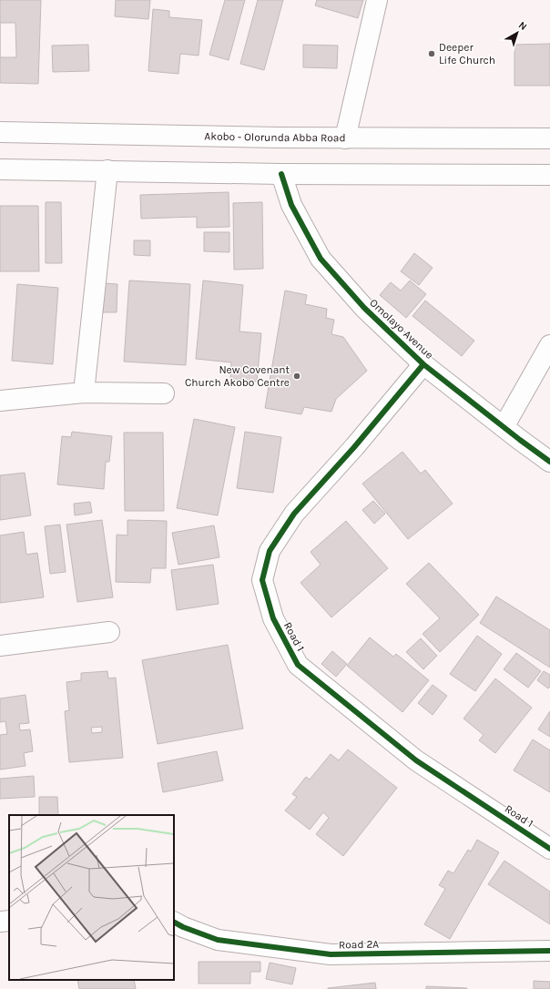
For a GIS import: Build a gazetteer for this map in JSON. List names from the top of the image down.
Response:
{
  "streets": {
    "street": [
      "Akobo - Olorunda Abba Road",
      "Omolayo Avenue",
      "Road 1",
      "Road 2A"
    ]
  },
  "crossings": [
    ["Omolayo Avenue", "Road 1"]
  ],
  "places": ["Deeper Life Church", "New Covenant Church Akobo Centre"],
  "north": "top right"
}
